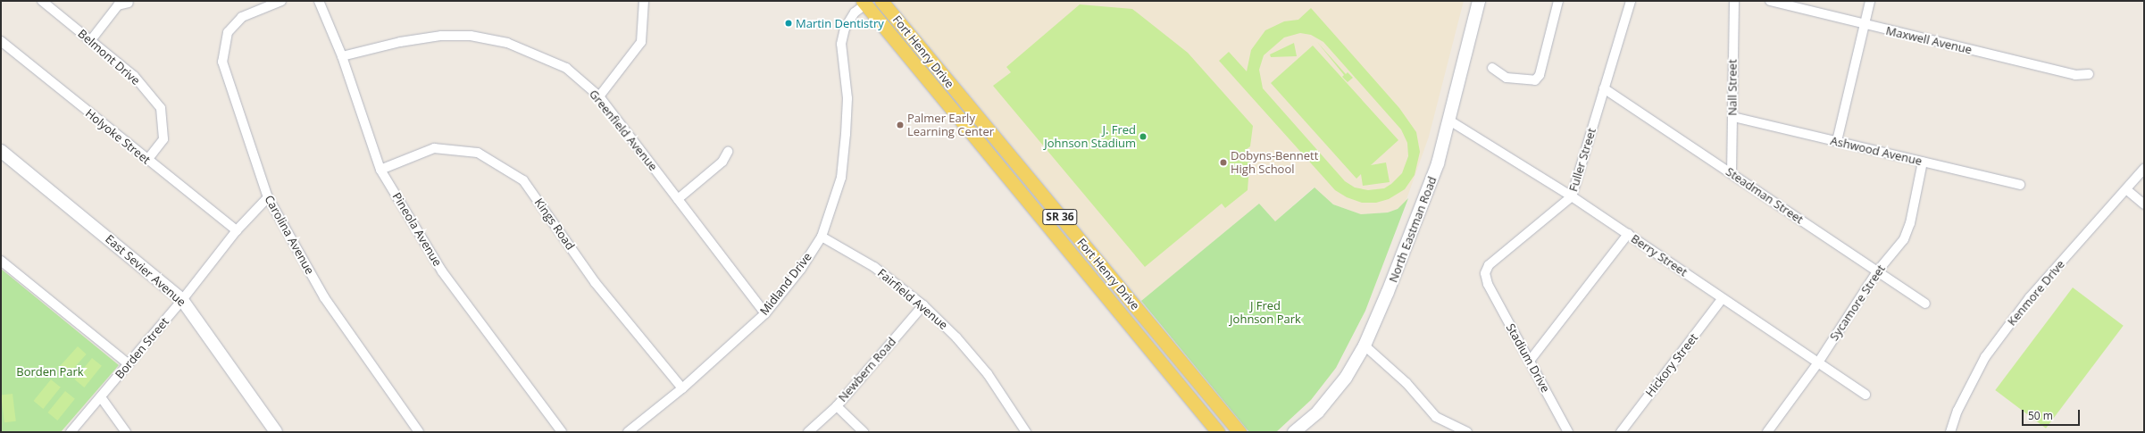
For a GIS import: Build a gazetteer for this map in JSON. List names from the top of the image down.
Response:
{
  "streets": {
    "main road": [
      "Fort Henry Drive",
      "SR 36",
      "North Eastman Road",
      "East Sevier Avenue"
    ],
    "street": [
      "Maxwell Avenue",
      "Belmont Drive",
      "Nall Street",
      "Greenfield Avenue",
      "Holyoke Street",
      "Ashwood Avenue",
      "Fuller Street",
      "Steadman Street",
      "Kings Road",
      "Pineola Avenue",
      "Carolina Avenue",
      "Berry Street",
      "Midland Drive",
      "Kenmore Drive",
      "Fairfield Avenue",
      "Sycamore Street",
      "Borden Street",
      "Stadium Drive",
      "Hickory Street",
      "Newbern Road"
    ]
  },
  "crossings": [
    ["Fort Henry Drive", "Midland Drive"],
    ["Belmont Drive", "Holyoke Street"],
    ["Nall Street", "Ashwood Avenue"],
    ["Nall Street", "Steadman Street"],
    ["Greenfield Avenue", "Pineola Avenue"],
    ["Greenfield Avenue", "Midland Drive"],
    ["Holyoke Street", "Borden Street"],
    ["Ashwood Avenue", "Sycamore Street"],
    ["Fuller Street", "Steadman Street"],
    ["Fuller Street", "Berry Street"],
    ["Fuller Street", "Stadium Drive"],
    ["Steadman Street", "Sycamore Street"],
    ["Kings Road", "Pineola Avenue"],
    ["Kings Road", "Midland Drive"],
    ["North Eastman Road", "Berry Street"],
    ["Carolina Avenue", "Borden Street"],
    ["Berry Street", "Sycamore Street"],
    ["Berry Street", "Hickory Street"],
    ["East Sevier Avenue", "Borden Street"],
    ["Midland Drive", "Fairfield Avenue"],
    ["Fairfield Avenue", "Newbern Road"]
  ],
  "parks": ["J Fred Johnson Park", "Borden Park"],
  "places": [
    "Martin Dentistry",
    "Palmer Early Learning Center",
    "J. Fred Johnson Stadium",
    "Dobyns-Bennett High School"
  ],
  "scale_bar": "50 m"
}
